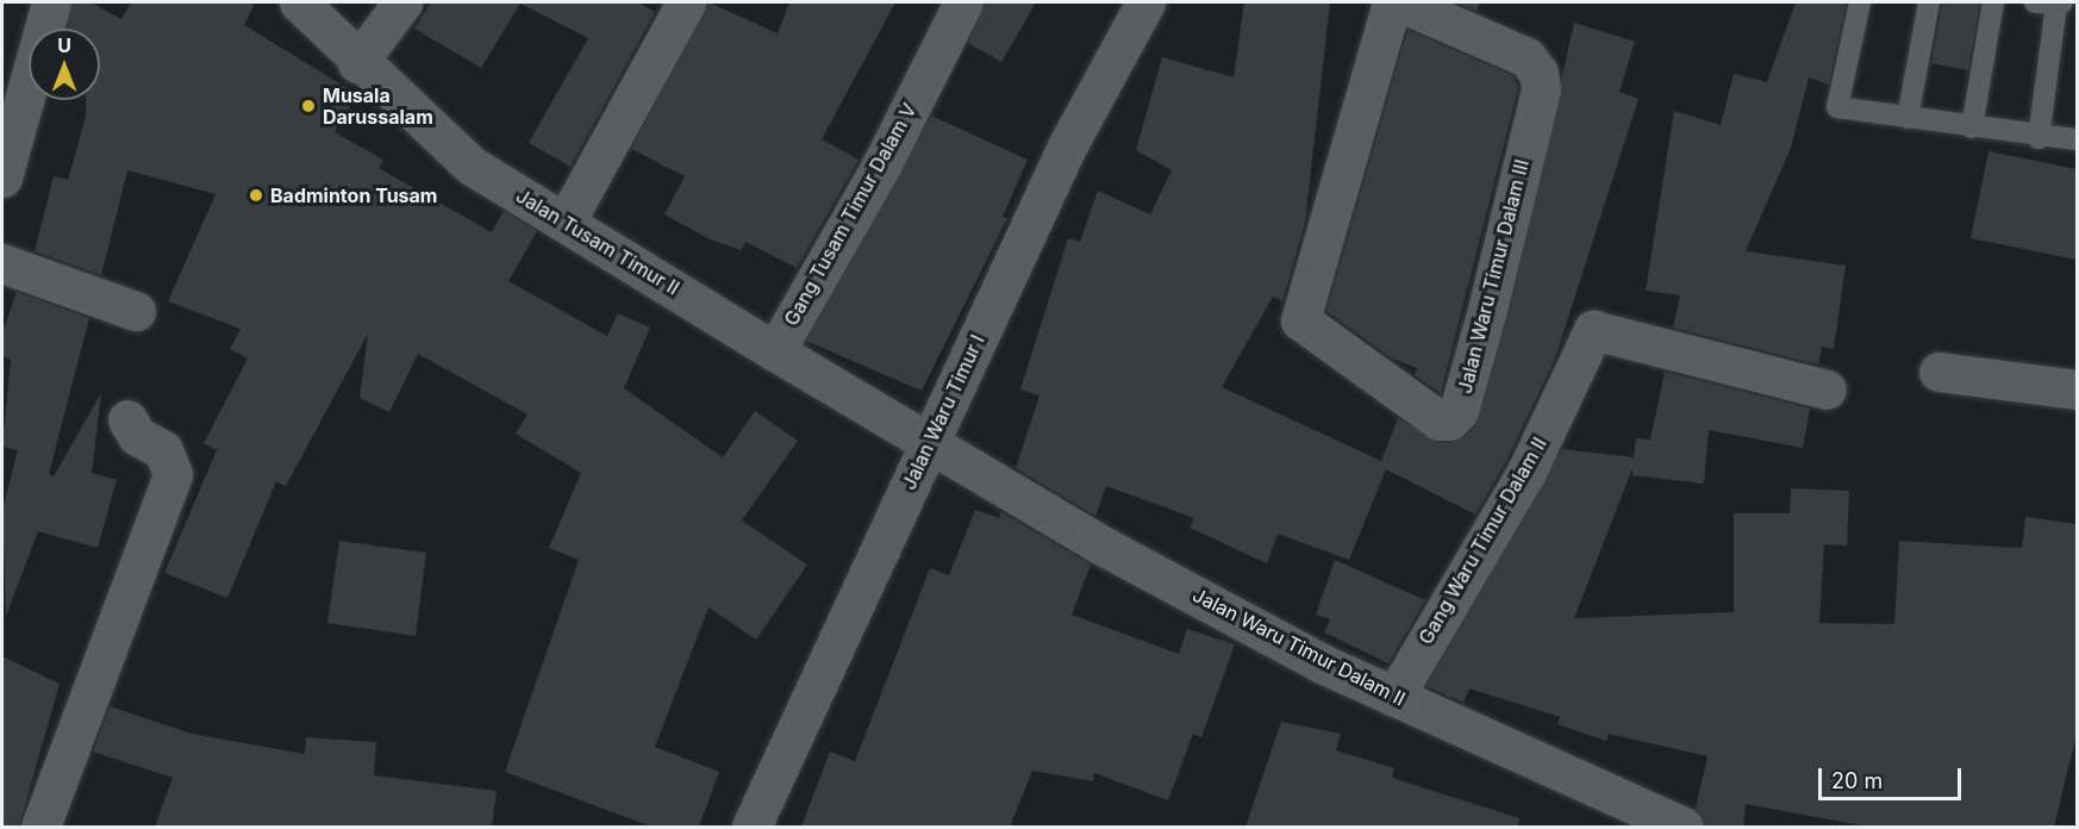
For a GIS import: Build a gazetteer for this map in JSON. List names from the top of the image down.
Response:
{
  "streets": {
    "street": [
      "Gang Tusam Timur Dalam V",
      "Jalan Tusam Timur II",
      "Jalan Waru Timur Dalam III",
      "Jalan Waru Timur I",
      "Gang Waru Timur Dalam II",
      "Jalan Waru Timur Dalam II"
    ]
  },
  "crossings": [
    ["Gang Tusam Timur Dalam V", "Jalan Tusam Timur II"],
    ["Jalan Tusam Timur II", "Jalan Waru Timur I"],
    ["Jalan Tusam Timur II", "Jalan Waru Timur Dalam II"],
    ["Jalan Waru Timur I", "Jalan Waru Timur Dalam II"],
    ["Gang Waru Timur Dalam II", "Jalan Waru Timur Dalam II"]
  ],
  "places": ["Musala Darussalam", "Badminton Tusam"],
  "scale_bar": "20 m",
  "north": "top"
}
